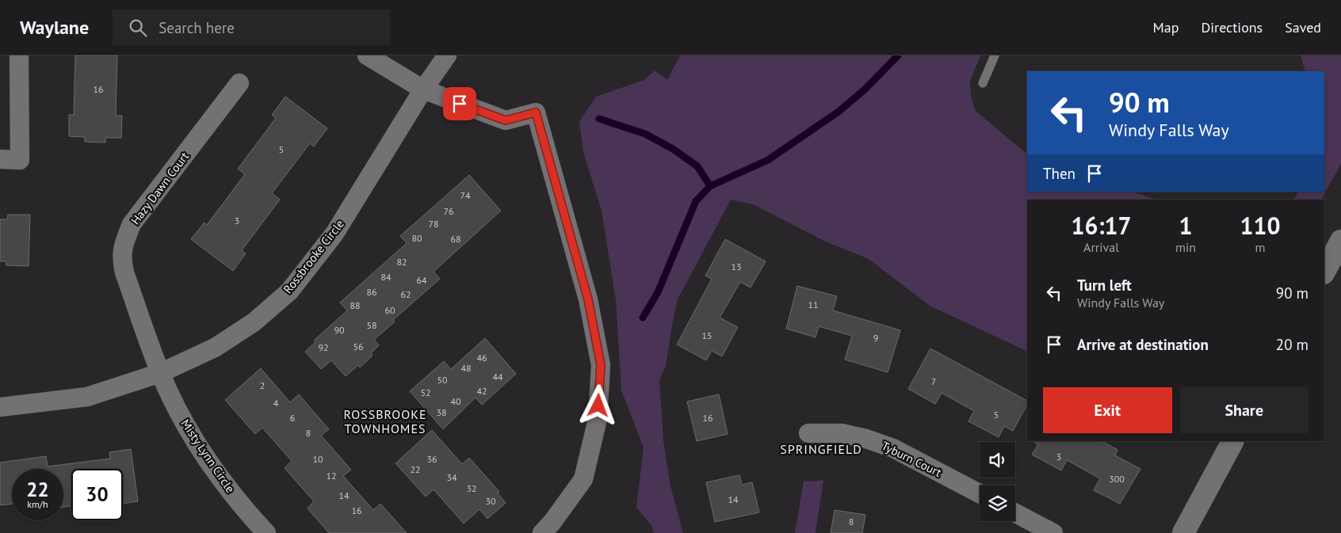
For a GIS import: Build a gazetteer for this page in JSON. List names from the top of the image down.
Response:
{
  "streets": {
    "street": [
      "Hazy Dawn Court",
      "Rossbrooke Circle",
      "Misty Lynn Circle",
      "Tyburn Court"
    ]
  },
  "crossings": [
    ["Hazy Dawn Court", "Rossbrooke Circle"],
    ["Hazy Dawn Court", "Misty Lynn Circle"],
    ["Rossbrooke Circle", "Misty Lynn Circle"]
  ],
  "districts": ["ROSSBROOKE TOWNHOMES", "SPRINGFIELD"],
  "house_numbers": [
    "16",
    "5",
    "74",
    "76",
    "3",
    "78",
    "80",
    "68",
    "82",
    "13",
    "84",
    "64",
    "86",
    "62",
    "11",
    "88",
    "60",
    "58",
    "90",
    "15",
    "9",
    "56",
    "92",
    "46",
    "48",
    "44",
    "50",
    "7",
    "2",
    "42",
    "52",
    "40",
    "4",
    "38",
    "5",
    "6",
    "16",
    "8",
    "3",
    "10",
    "36",
    "22",
    "12",
    "34",
    "300",
    "32",
    "14",
    "14",
    "30",
    "16",
    "8"
  ],
  "page": {
    "header": "Waylane",
    "search": "Search here",
    "nav": ["Map", "Directions", "Saved"],
    "turn": ["90 m", "Windy Falls Way"],
    "then": "Then",
    "eta": [
      "16:17",
      "Arrival",
      "1",
      "min",
      "110",
      "m"
    ],
    "list": [
      {
        "name": "Turn left",
        "note": "Windy Falls Way",
        "value": "90 m"
      },
      {
        "name": "Arrive at destination",
        "value": "20 m"
      }
    ],
    "buttons": ["Exit", "Share"],
    "speed": "22 km/h",
    "limit": "30"
  }
}
